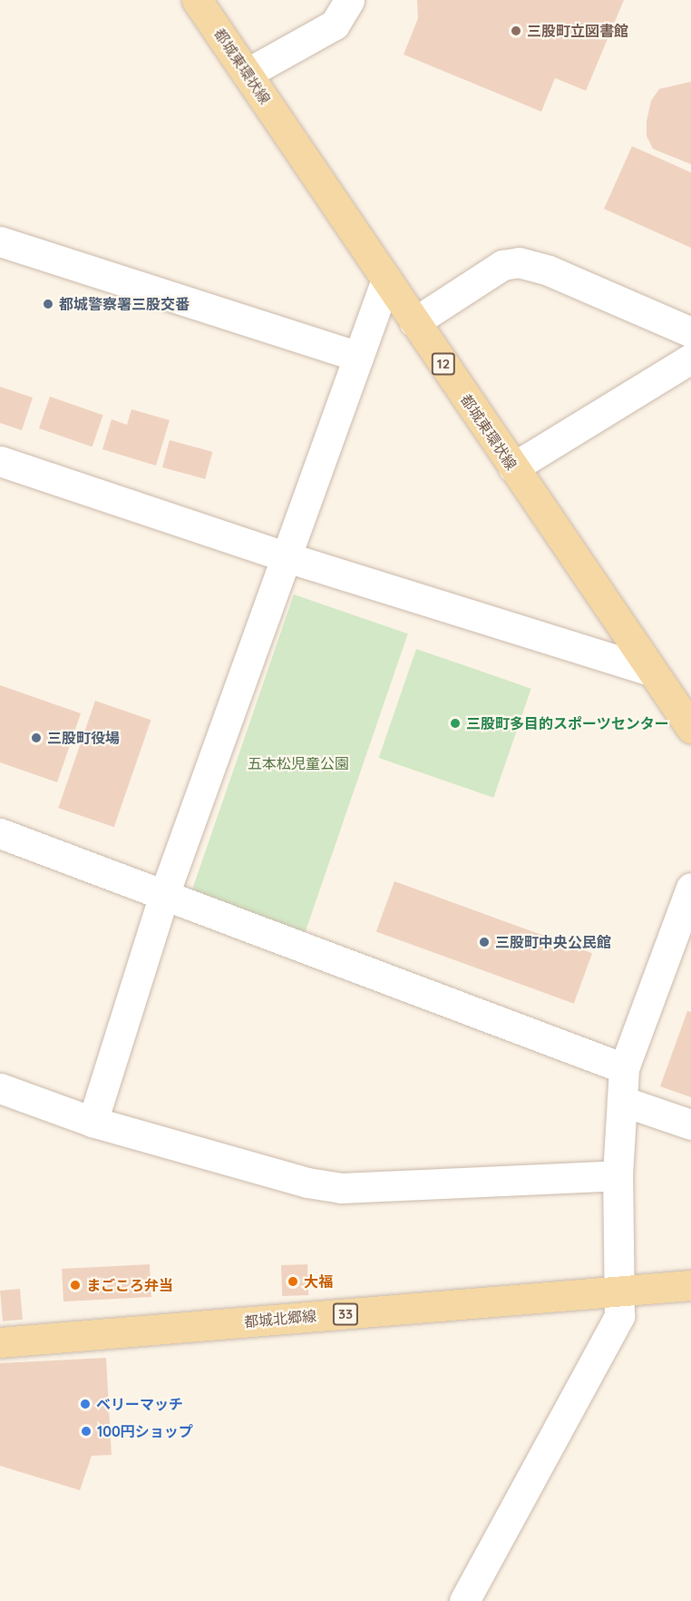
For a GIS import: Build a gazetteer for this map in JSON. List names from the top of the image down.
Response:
{
  "streets": {
    "main road": [
      "都城東環状線",
      "12",
      "33",
      "都城北郷線"
    ]
  },
  "parks": ["五本松児童公園"],
  "places": [
    "三股町立図書館",
    "都城警察署三股交番",
    "三股町多目的スポーツセンター",
    "三股町役場",
    "三股町中央公民館",
    "大福",
    "まごころ弁当",
    "ベリーマッチ",
    "100円ショップ"
  ]
}
